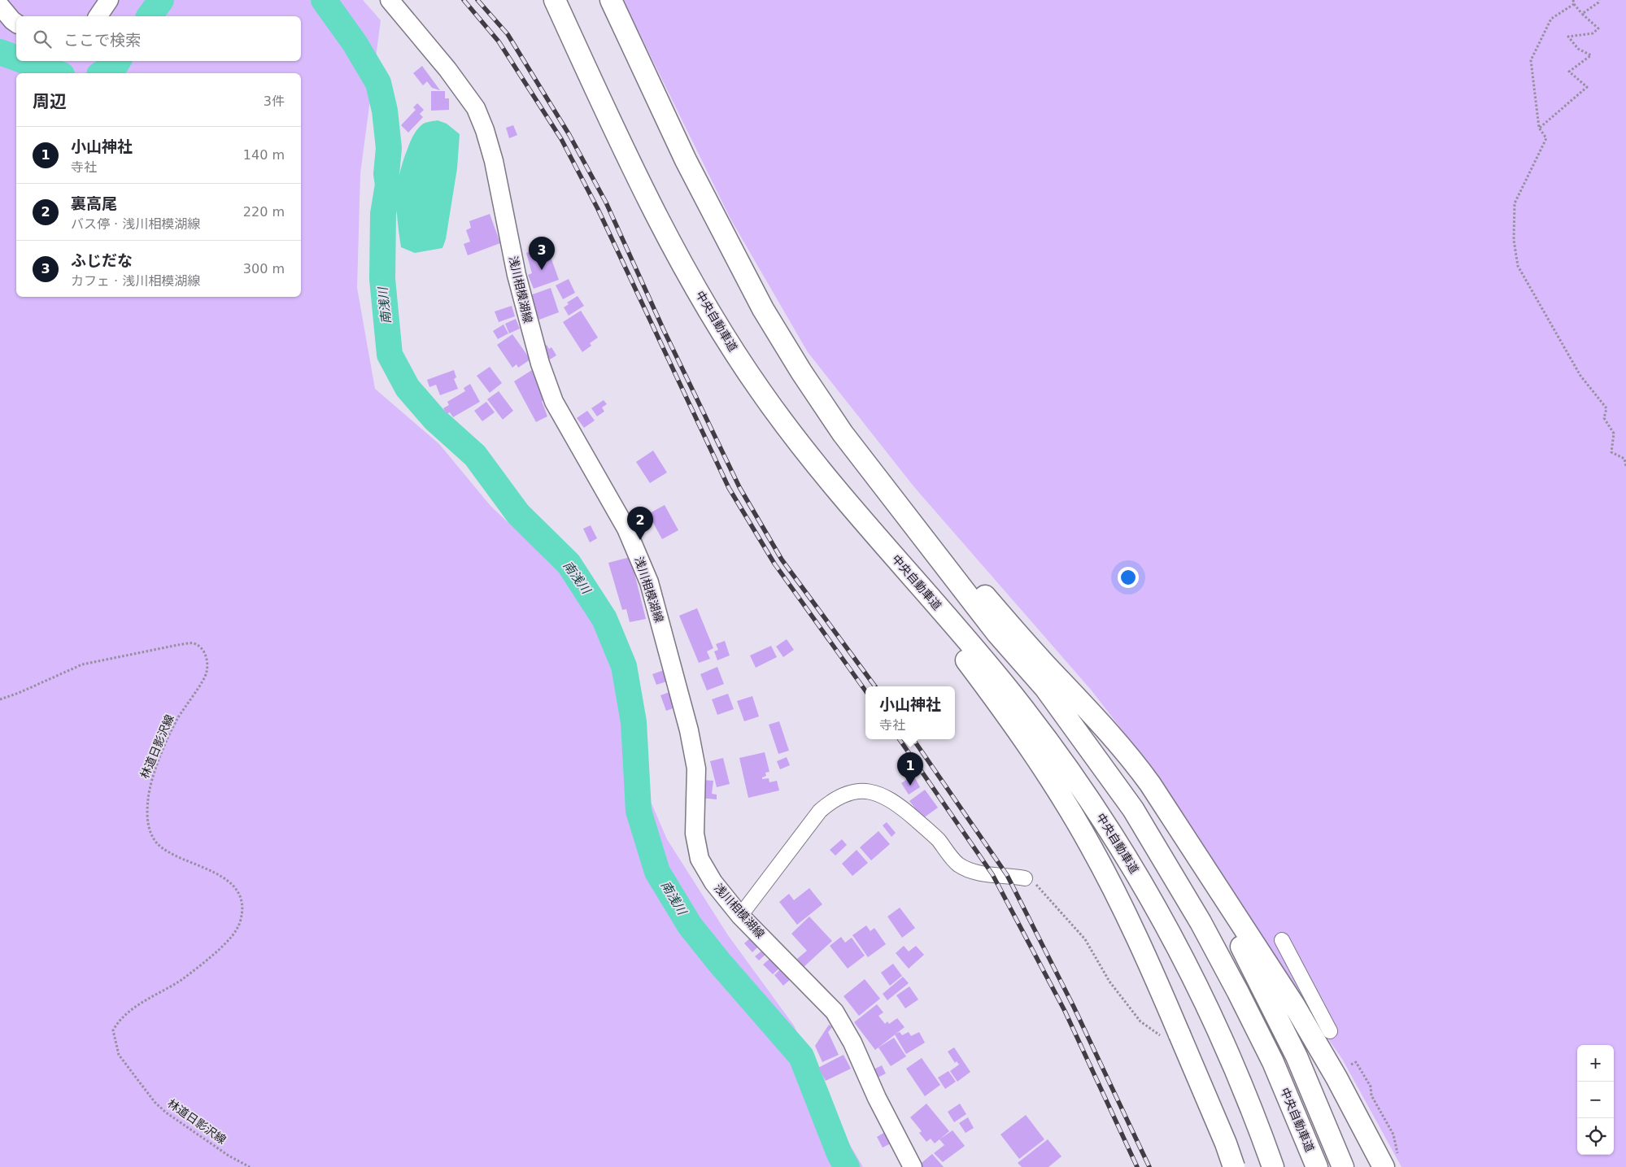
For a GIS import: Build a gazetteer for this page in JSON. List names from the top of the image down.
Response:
{
  "streets": {
    "highway": ["中央自動車道"],
    "main road": ["浅川相模湖線"],
    "path": ["林道日影沢線"]
  },
  "water": ["南浅川"],
  "page": {
    "search": "ここで検索",
    "heading": ["周辺", "3件"],
    "list": [
      {
        "mark": "1",
        "name": "小山神社",
        "note": "寺社",
        "value": "140 m"
      },
      {
        "mark": "2",
        "name": "裏高尾",
        "note": "バス停 · 浅川相模湖線",
        "value": "220 m"
      },
      {
        "mark": "3",
        "name": "ふじだな",
        "note": "カフェ · 浅川相模湖線",
        "value": "300 m"
      }
    ],
    "pins": ["3", "2", "1"],
    "popup": ["小山神社", "寺社"],
    "map_buttons": ["+", "−"]
  }
}
